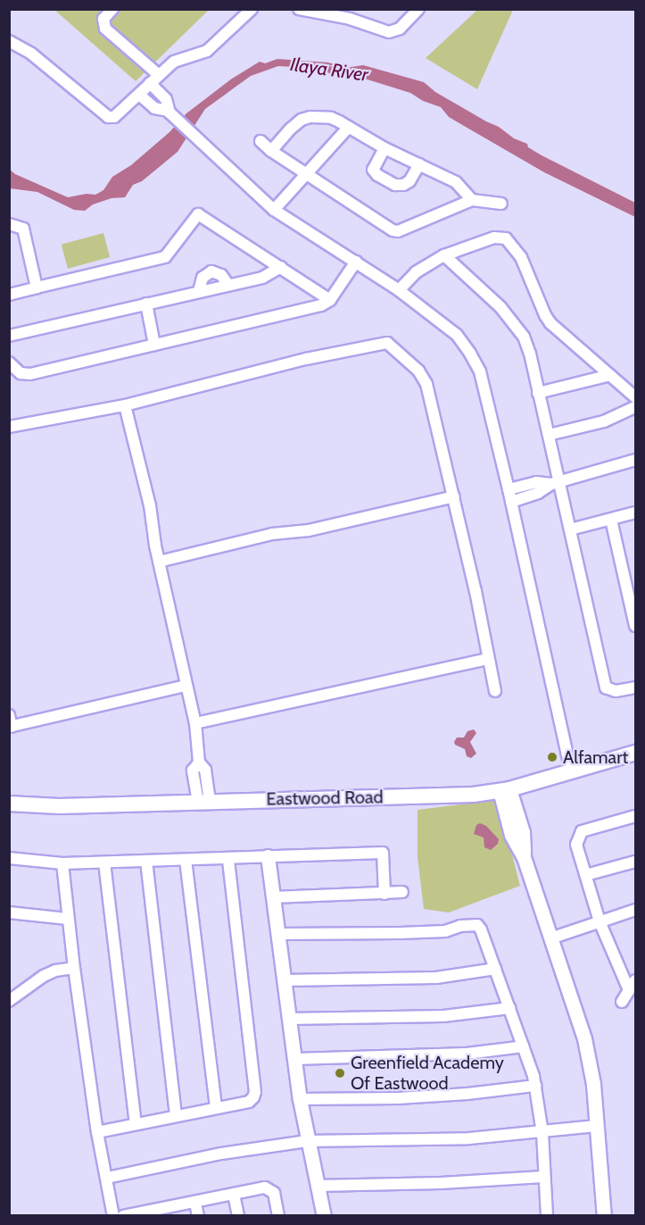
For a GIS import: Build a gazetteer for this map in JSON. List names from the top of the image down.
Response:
{
  "streets": {
    "main road": ["Eastwood Road"]
  },
  "water": ["Ilaya River"],
  "places": ["Alfamart", "Greenfield Academy Of Eastwood"]
}
